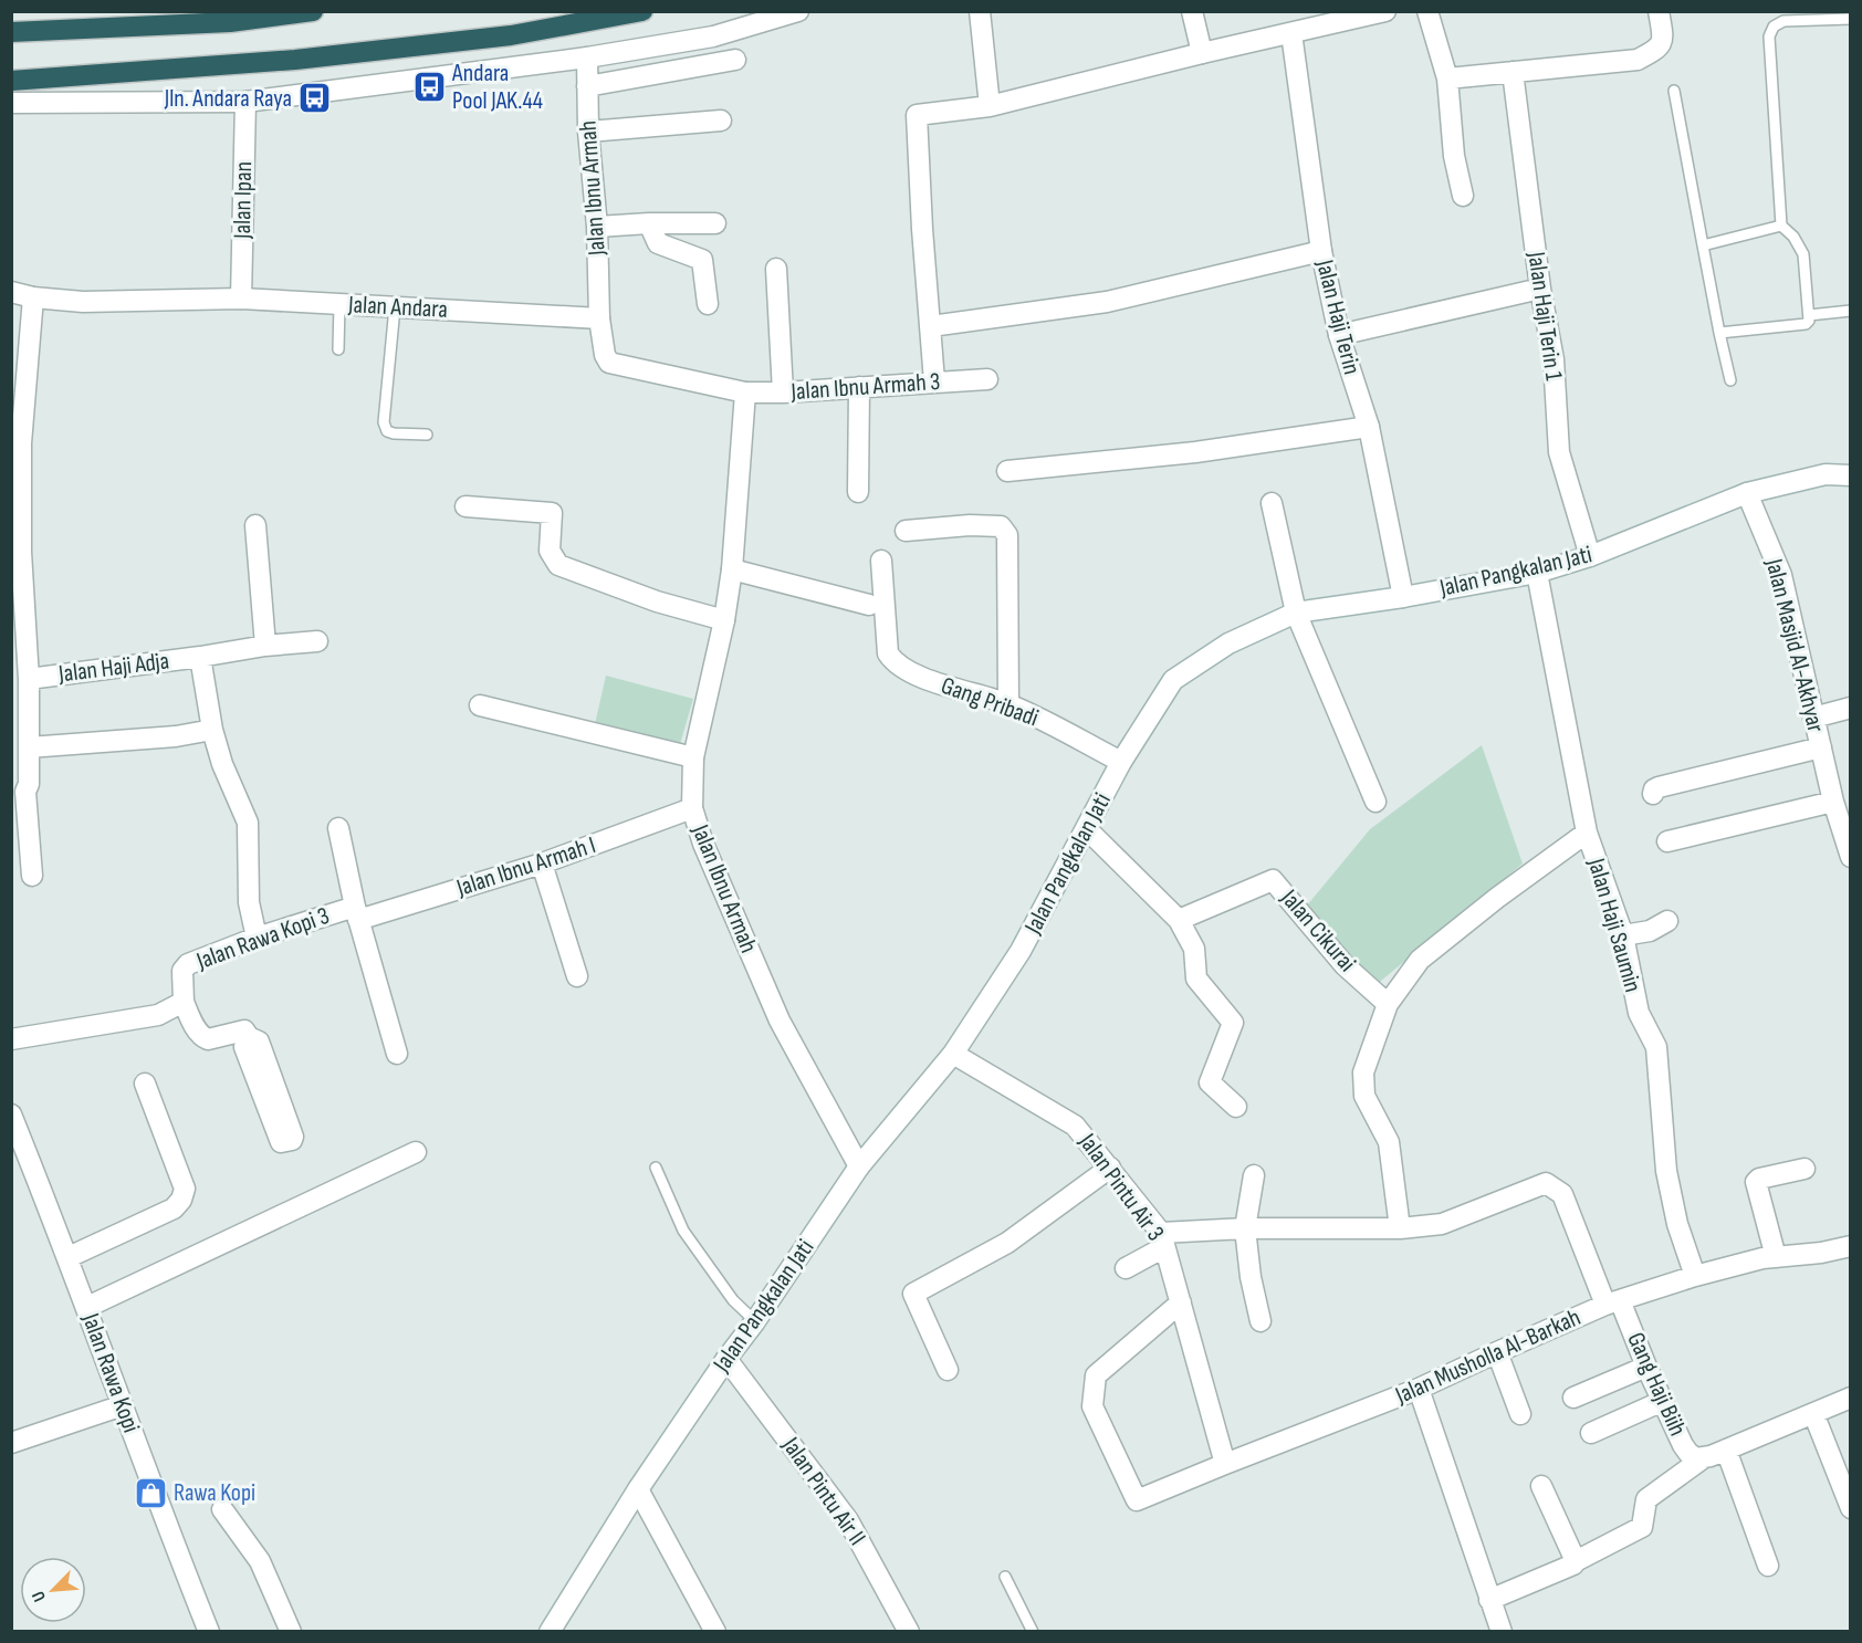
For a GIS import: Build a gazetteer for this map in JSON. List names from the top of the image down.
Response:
{
  "streets": {
    "street": [
      "Jalan Ibnu Armah",
      "Jalan Ipan",
      "Jalan Andara",
      "Jalan Haji Terin 1",
      "Jalan Haji Terin",
      "Jalan Ibnu Armah 3",
      "Jalan Pangkalan Jati",
      "Jalan Masjid Al-Akhyar",
      "Jalan Haji Adja",
      "Gang Pribadi",
      "Jalan Ibnu Armah I",
      "Jalan Haji Saumin",
      "Jalan Cikurai",
      "Jalan Rawa Kopi 3",
      "Jalan Pintu Air 3",
      "Jalan Musholla Al-Barkah",
      "Jalan Rawa Kopi",
      "Gang Haji Biih",
      "Jalan Pintu Air II"
    ]
  },
  "crossings": [
    ["Jalan Ibnu Armah", "Jalan Andara"],
    ["Jalan Ibnu Armah", "Jalan Ibnu Armah 3"],
    ["Jalan Ibnu Armah", "Jalan Pangkalan Jati"],
    ["Jalan Ibnu Armah", "Jalan Ibnu Armah I"],
    ["Jalan Ipan", "Jalan Andara"],
    ["Jalan Haji Terin 1", "Jalan Pangkalan Jati"],
    ["Jalan Haji Terin", "Jalan Pangkalan Jati"],
    ["Jalan Pangkalan Jati", "Jalan Masjid Al-Akhyar"],
    ["Jalan Pangkalan Jati", "Gang Pribadi"],
    ["Jalan Pangkalan Jati", "Jalan Haji Saumin"],
    ["Jalan Pangkalan Jati", "Jalan Pintu Air 3"],
    ["Jalan Pangkalan Jati", "Jalan Pintu Air II"],
    ["Jalan Ibnu Armah I", "Jalan Rawa Kopi 3"],
    ["Jalan Haji Saumin", "Jalan Musholla Al-Barkah"],
    ["Jalan Pintu Air 3", "Jalan Musholla Al-Barkah"],
    ["Jalan Musholla Al-Barkah", "Gang Haji Biih"]
  ],
  "places": {
    "bus stop": ["Andara Pool JAK.44", "Jln. Andara Raya"],
    "shop": ["Rawa Kopi"]
  },
  "north": "bottom left"
}
